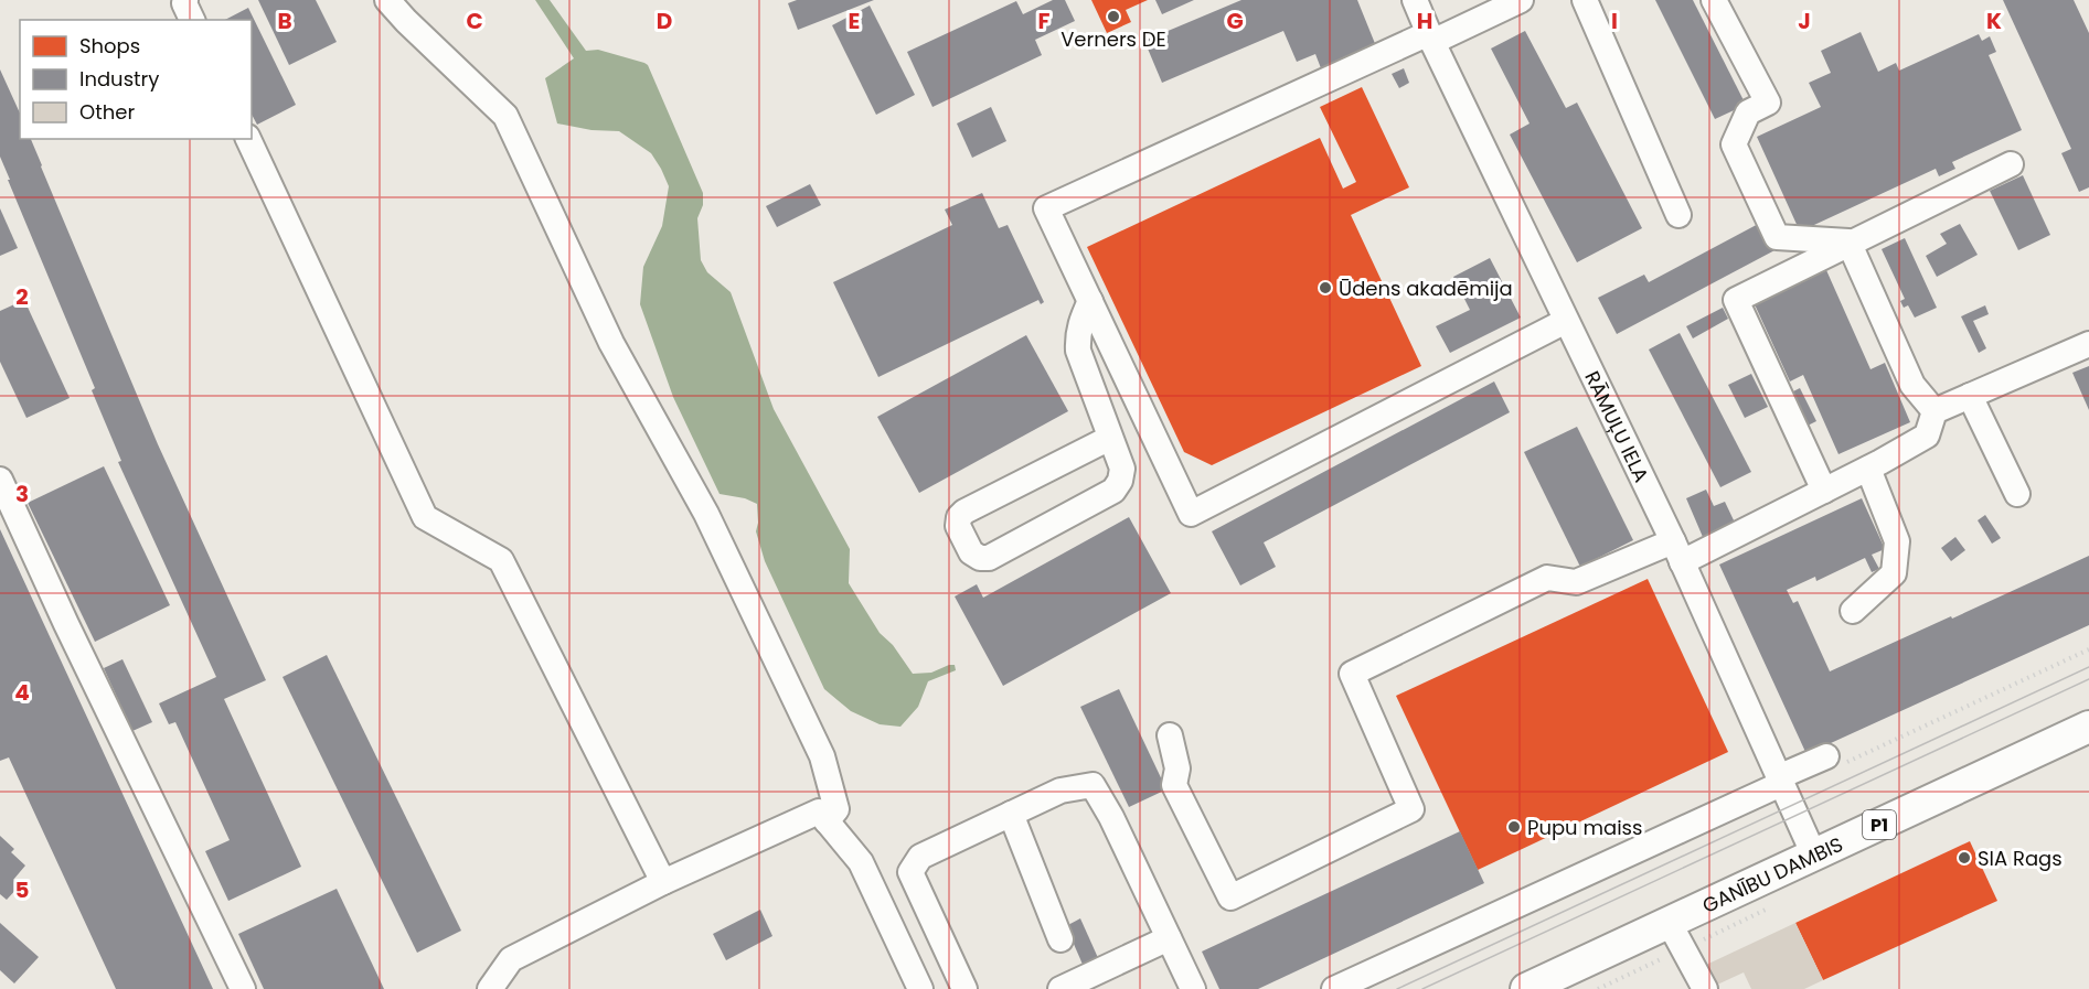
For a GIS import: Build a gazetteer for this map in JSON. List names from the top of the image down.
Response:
{
  "streets": {
    "main road": ["P1", "GANĪBU DAMBIS"],
    "street": ["RĀMUĻU IELA"]
  },
  "crossings": [
    ["RĀMUĻU IELA", "GANĪBU DAMBIS"]
  ],
  "places": [
    "Verners DE",
    "Ūdens akadēmija",
    "Pupu maiss",
    "SIA Rags"
  ],
  "legend": ["Shops", "Industry", "Other"],
  "grid": {
    "columns": [
      "B",
      "C",
      "D",
      "E",
      "F",
      "G",
      "H",
      "I",
      "J",
      "K"
    ],
    "rows": [
      "2",
      "3",
      "4",
      "5"
    ]
  }
}
